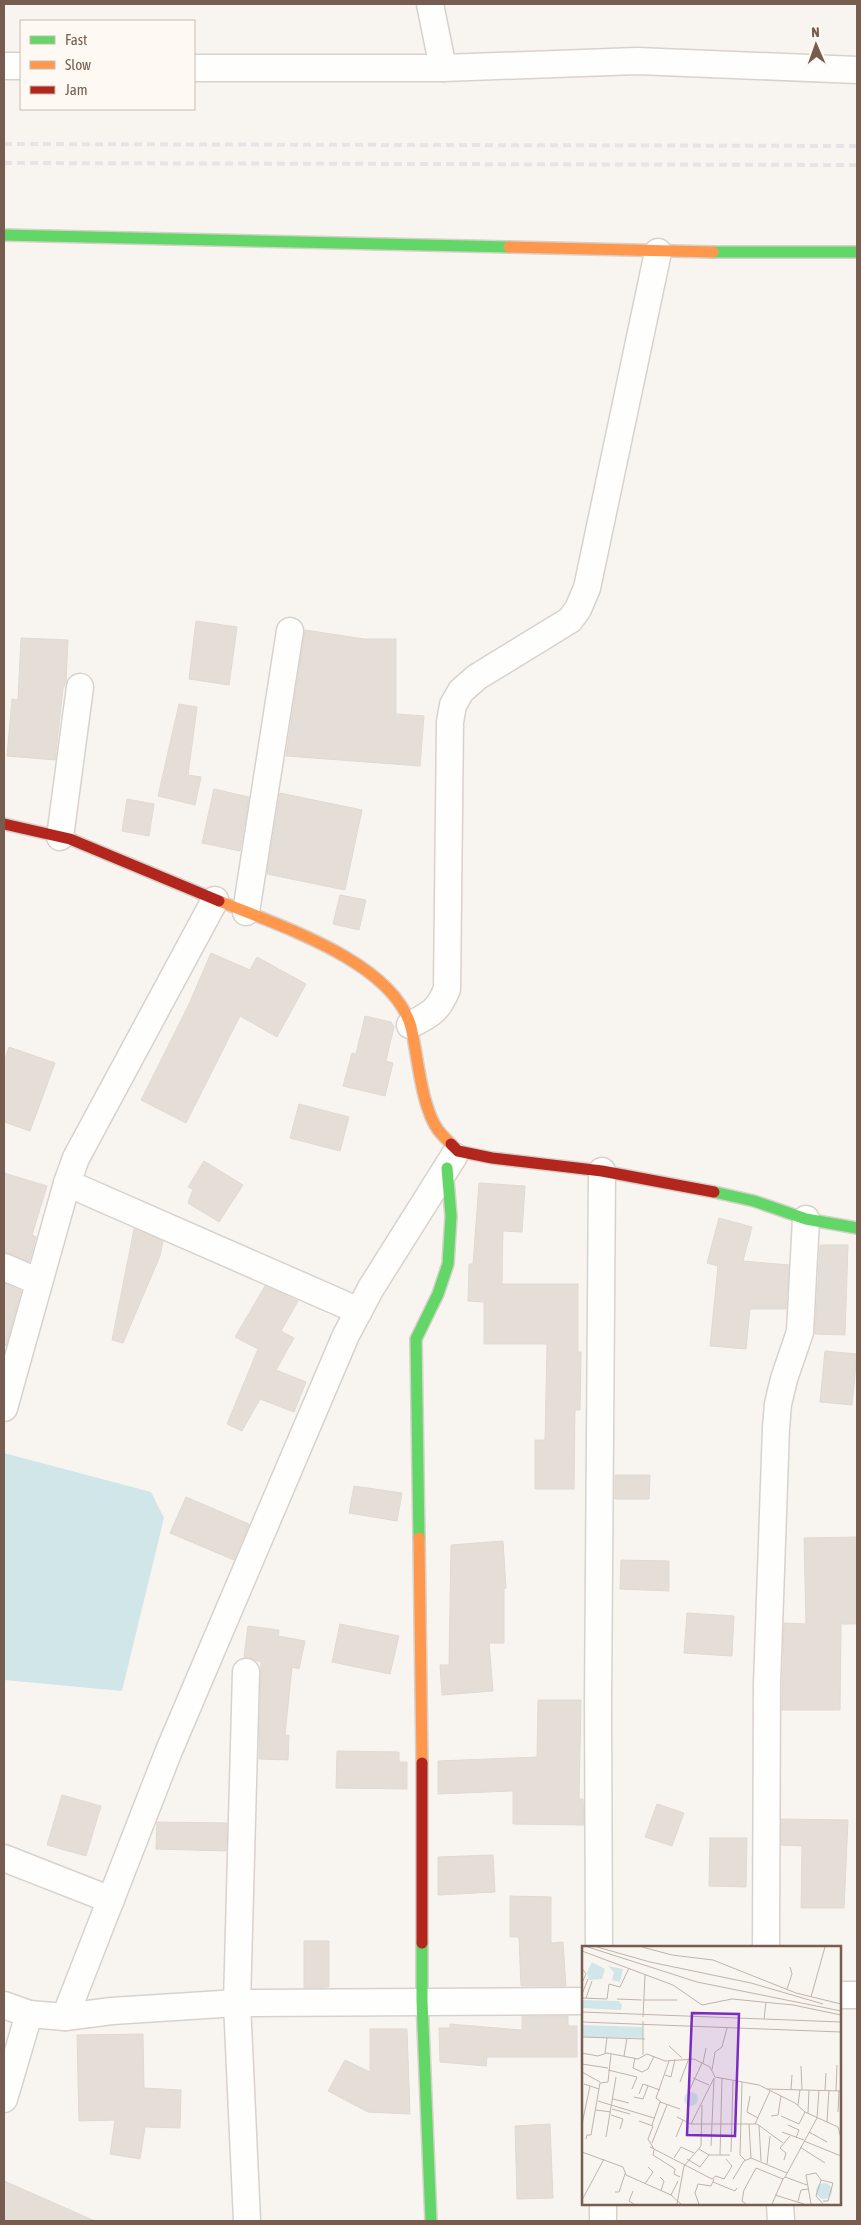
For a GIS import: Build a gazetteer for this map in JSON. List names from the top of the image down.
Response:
{
  "legend": ["Fast", "Slow", "Jam"],
  "north": "top"
}
